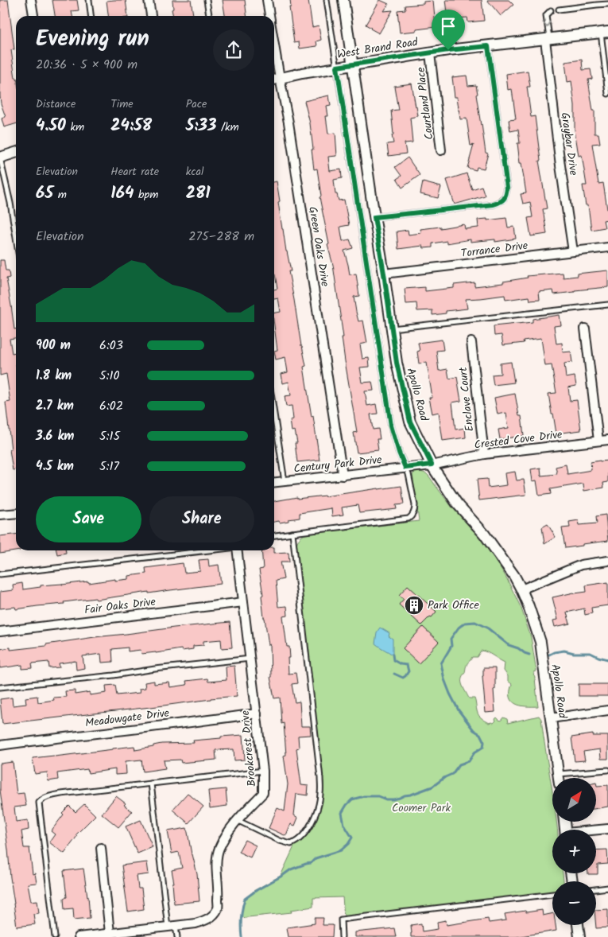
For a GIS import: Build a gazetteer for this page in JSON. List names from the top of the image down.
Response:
{
  "streets": {
    "street": [
      "West Brand Road",
      "Courtland Place",
      "Graybar Drive",
      "Green Oaks Drive",
      "Torrance Drive",
      "Apollo Road",
      "Enclave Court",
      "Crested Cove Drive",
      "Century Park Drive",
      "Fair Oaks Drive",
      "Meadowgate Drive",
      "Brookcrest Drive"
    ]
  },
  "crossings": [
    ["West Brand Road", "Courtland Place"],
    ["West Brand Road", "Graybar Drive"],
    ["West Brand Road", "Green Oaks Drive"],
    ["West Brand Road", "Apollo Road"],
    ["Graybar Drive", "Torrance Drive"],
    ["Green Oaks Drive", "Century Park Drive"],
    ["Torrance Drive", "Apollo Road"],
    ["Apollo Road", "Crested Cove Drive"],
    ["Apollo Road", "Century Park Drive"],
    ["Enclave Court", "Crested Cove Drive"],
    ["Crested Cove Drive", "Century Park Drive"],
    ["Fair Oaks Drive", "Brookcrest Drive"],
    ["Meadowgate Drive", "Brookcrest Drive"]
  ],
  "parks": ["Coomer Park"],
  "places": {
    "building": ["Park Office"]
  },
  "north": "top right",
  "page": {
    "heading": ["Evening run", "20:36 · 5 × 900 m"],
    "stats": [
      ["Distance", "4.50 km"],
      ["Time", "24:58"],
      ["Pace", "5:33 /km"],
      ["Elevation", "65 m"],
      ["Heart rate", "164 bpm"],
      ["kcal", "281"]
    ],
    "chart": ["Elevation", "275–288 m"],
    "list": [
      {
        "name": "900 m",
        "note": "6:03"
      },
      {
        "name": "1.8 km",
        "note": "5:10"
      },
      {
        "name": "2.7 km",
        "note": "6:02"
      },
      {
        "name": "3.6 km",
        "note": "5:15"
      },
      {
        "name": "4.5 km",
        "note": "5:17"
      }
    ],
    "buttons": ["Save", "Share"],
    "map_buttons": ["+", "−"]
  }
}
